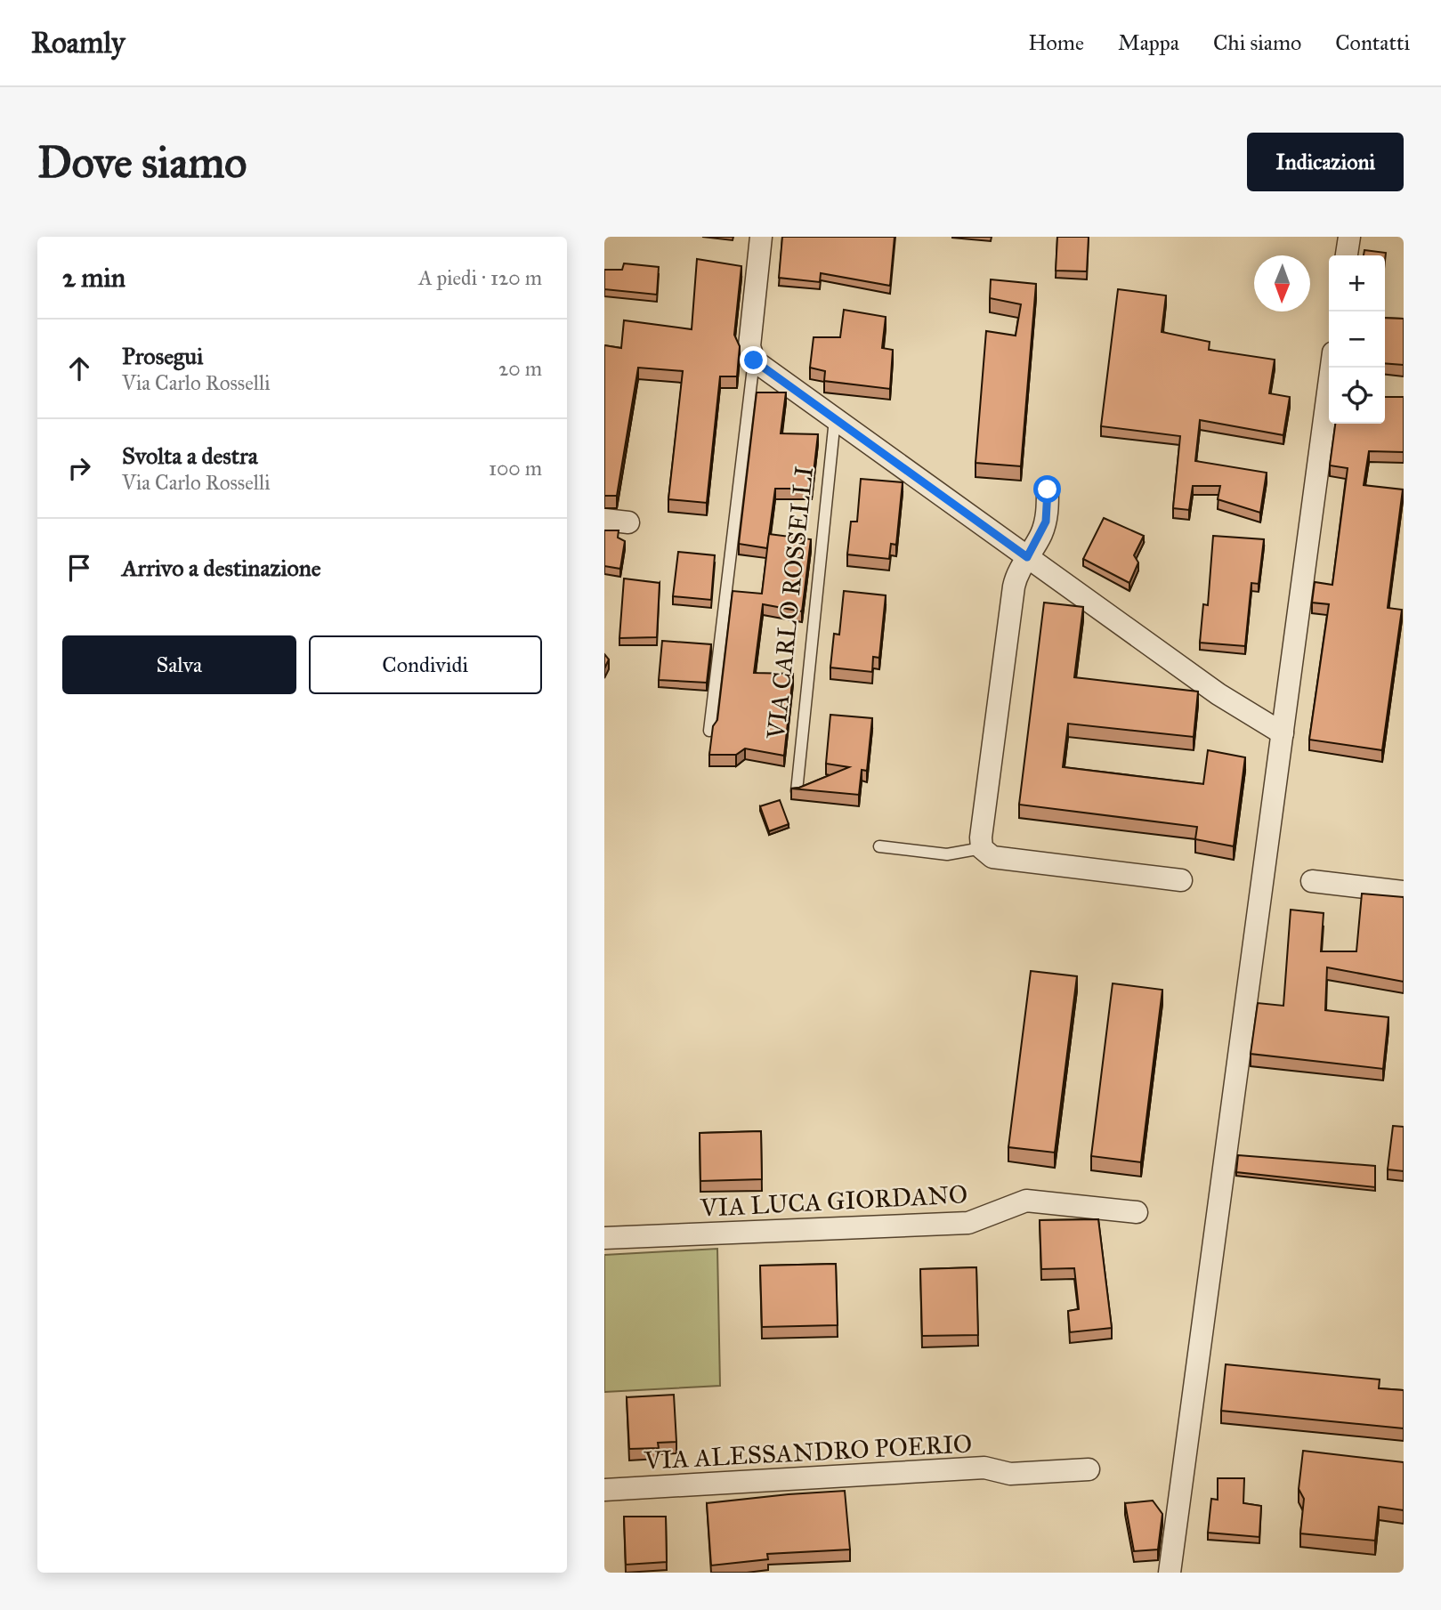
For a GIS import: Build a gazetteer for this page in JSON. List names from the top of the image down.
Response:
{
  "streets": {
    "street": ["VIA LUCA GIORDANO", "VIA ALESSANDRO POERIO"],
    "lane": ["VIA CARLO ROSSELLI"]
  },
  "north": "bottom",
  "page": {
    "header": "Roamly",
    "nav": [
      "Home",
      "Mappa",
      "Chi siamo",
      "Contatti"
    ],
    "buttons": [
      "Indicazioni",
      ["Salva", "Condividi"]
    ],
    "title": "Dove siamo",
    "heading": ["2 min", "A piedi · 120 m"],
    "map_buttons": ["+", "−"],
    "list": [
      ["Prosegui", "Via Carlo Rosselli", "20 m"],
      ["Svolta a destra", "Via Carlo Rosselli", "100 m"],
      "Arrivo a destinazione"
    ]
  }
}
